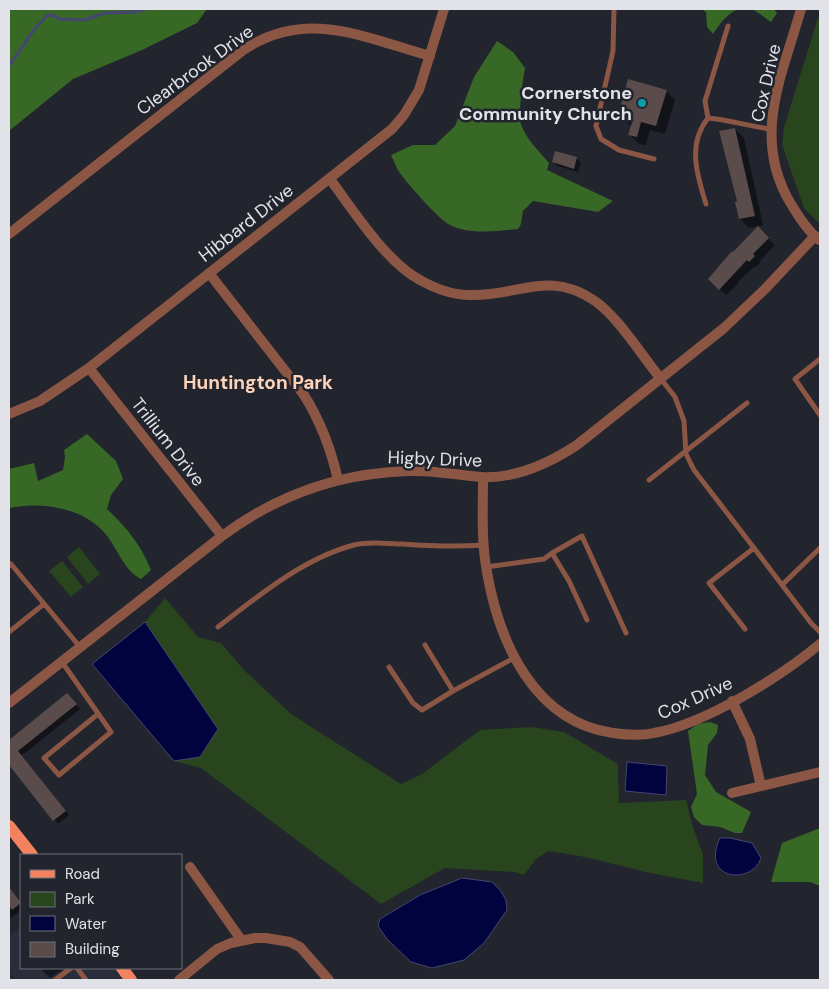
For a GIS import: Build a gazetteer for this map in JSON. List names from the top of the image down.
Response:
{
  "streets": {
    "street": [
      "Clearbrook Drive",
      "Cox Drive",
      "Hibbard Drive",
      "Trillium Drive",
      "Higby Drive"
    ]
  },
  "crossings": [
    ["Clearbrook Drive", "Hibbard Drive"],
    ["Cox Drive", "Higby Drive"],
    ["Hibbard Drive", "Trillium Drive"],
    ["Trillium Drive", "Higby Drive"]
  ],
  "districts": ["Huntington Park"],
  "places": ["Cornerstone Community Church"],
  "legend": [
    "Road",
    "Park",
    "Water",
    "Building"
  ]
}
